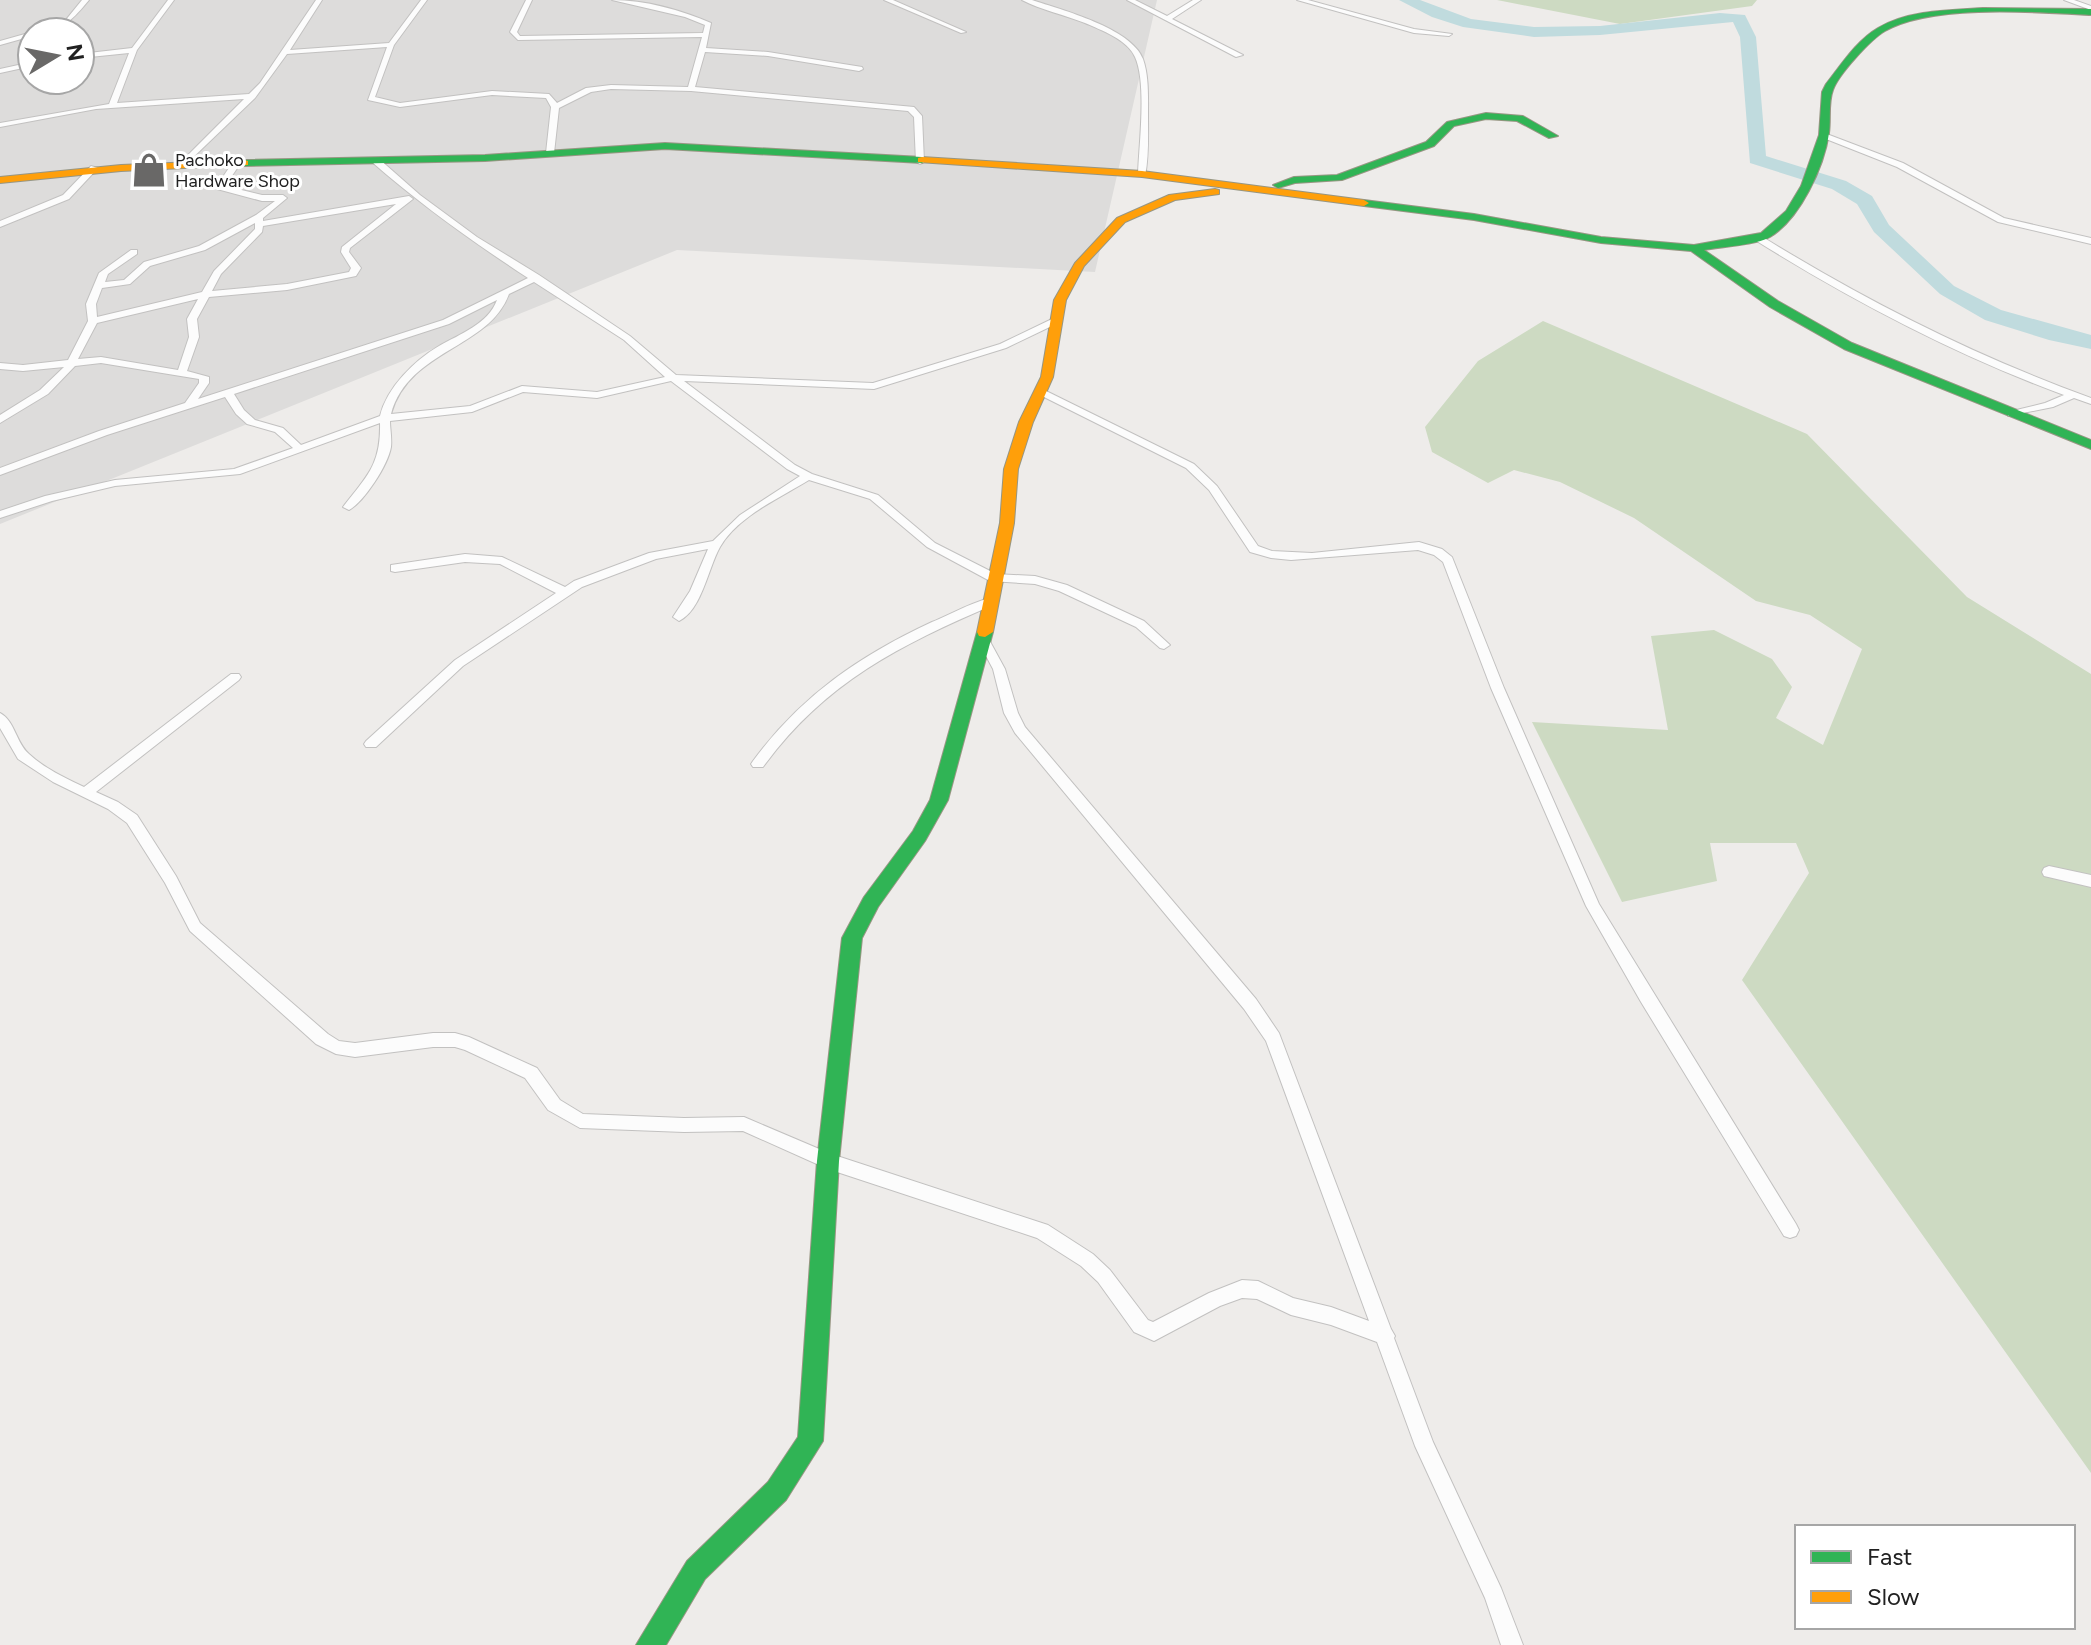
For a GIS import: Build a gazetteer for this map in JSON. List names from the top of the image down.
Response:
{
  "places": {
    "shop": ["Pachoko Hardware Shop"]
  },
  "legend": ["Fast", "Slow"],
  "north": "right"
}
